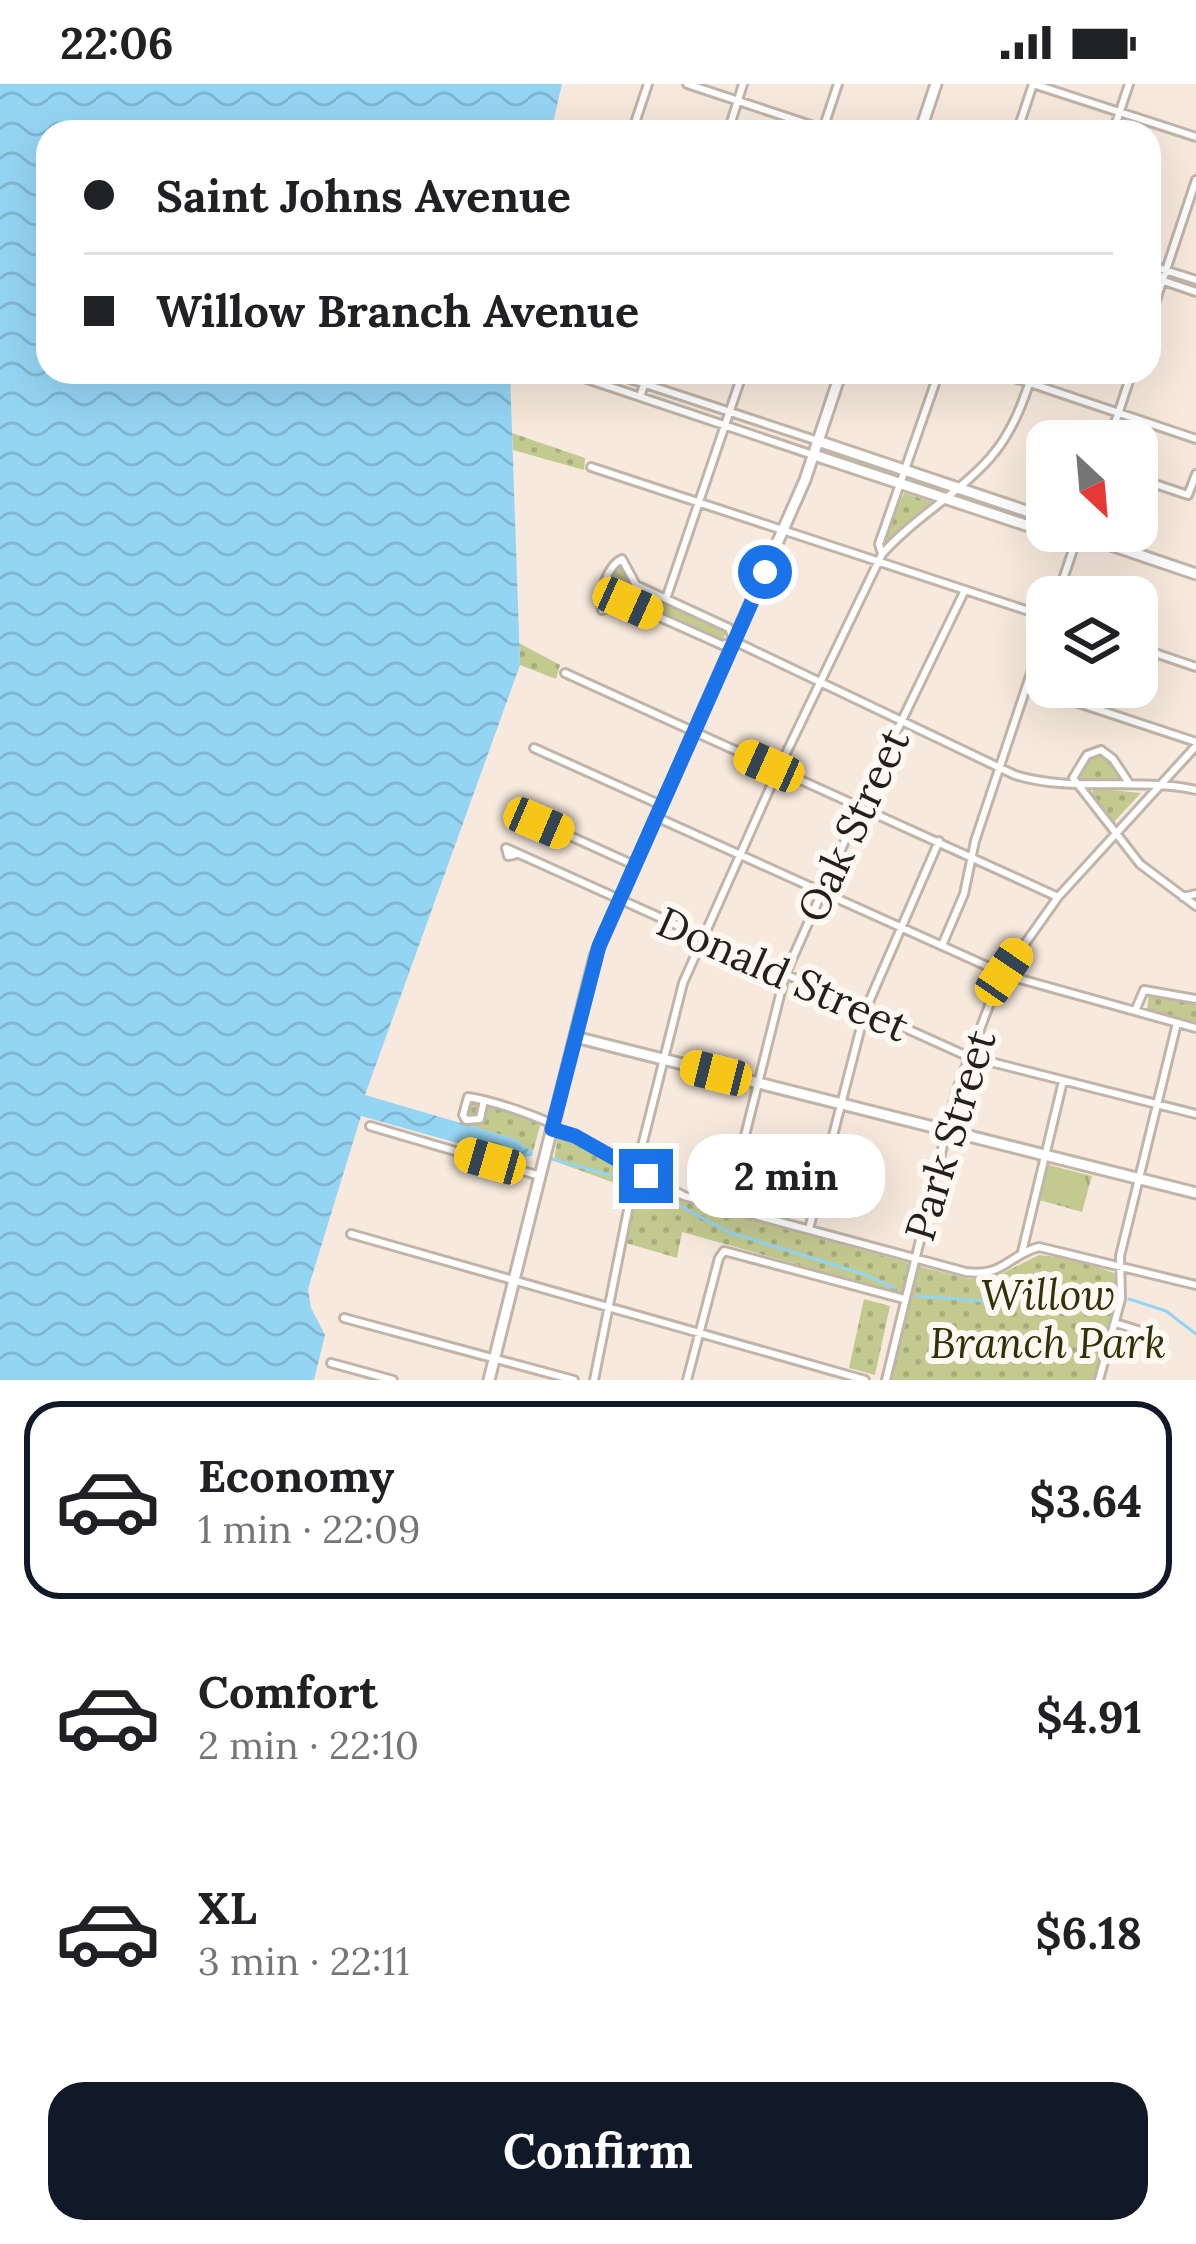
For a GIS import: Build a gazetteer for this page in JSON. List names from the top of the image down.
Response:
{
  "streets": {
    "street": ["Oak Street", "Donald Street", "Park Street"]
  },
  "crossings": [
    ["Oak Street", "Donald Street"],
    ["Donald Street", "Park Street"]
  ],
  "parks": ["Willow Branch Park"],
  "north": "bottom right",
  "page": {
    "status": "22:06",
    "banner": ["Saint Johns Avenue", "Willow Branch Avenue"],
    "bubble": "2 min",
    "list": [
      {
        "name": "Economy",
        "note": "1 min · 22:09",
        "value": "$3.64"
      },
      {
        "name": "Comfort",
        "note": "2 min · 22:10",
        "value": "$4.91"
      },
      {
        "name": "XL",
        "note": "3 min · 22:11",
        "value": "$6.18"
      }
    ],
    "buttons": "Confirm"
  }
}
